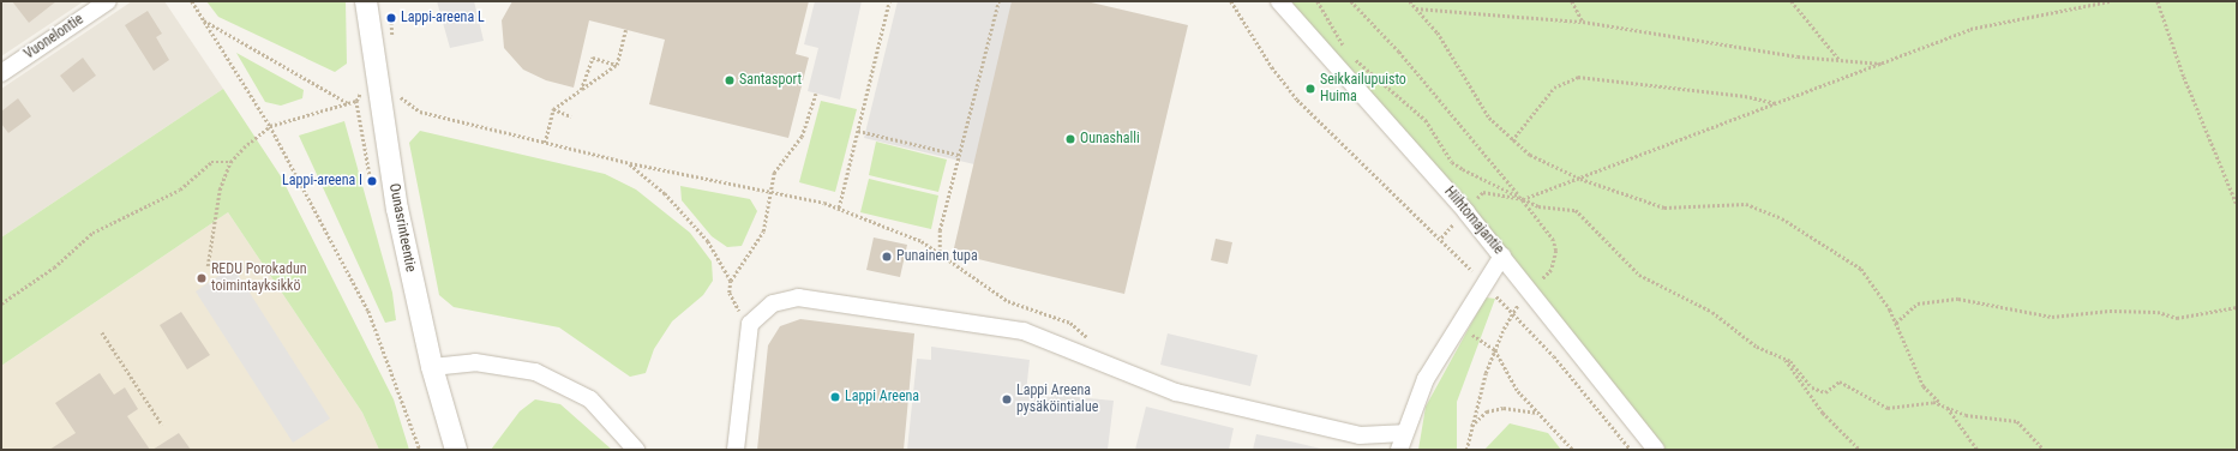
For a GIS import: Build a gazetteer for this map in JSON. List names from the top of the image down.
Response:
{
  "streets": {
    "street": ["Vuonelontie", "Hiihtomajantie", "Ounasrinteentie"]
  },
  "places": [
    "Lappi-areena L",
    "Santasport",
    "Seikkailupuisto Huima",
    "Ounashalli",
    "Lappi-areena I",
    "Punainen tupa",
    "REDU Porokadun toimintayksikkö",
    "Lappi Areena",
    "Lappi Areena pysäköintialue"
  ]
}
